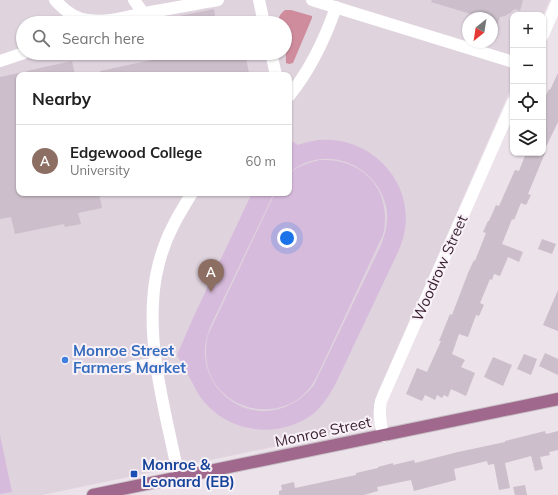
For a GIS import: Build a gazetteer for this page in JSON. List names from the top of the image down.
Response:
{
  "streets": {
    "main road": ["Monroe Street"],
    "street": ["Woodrow Street"]
  },
  "crossings": [
    ["Woodrow Street", "Monroe Street"]
  ],
  "places": {
    "other": ["Monroe Street Farmers Market"],
    "transit": ["Monroe & Leonard (EB)"]
  },
  "north": "bottom left",
  "page": {
    "map_buttons": ["+", "−"],
    "search": "Search here",
    "heading": "Nearby",
    "list": [
      {
        "mark": "A",
        "name": "Edgewood College",
        "note": "University",
        "value": "60 m"
      }
    ],
    "pins": "A"
  }
}
